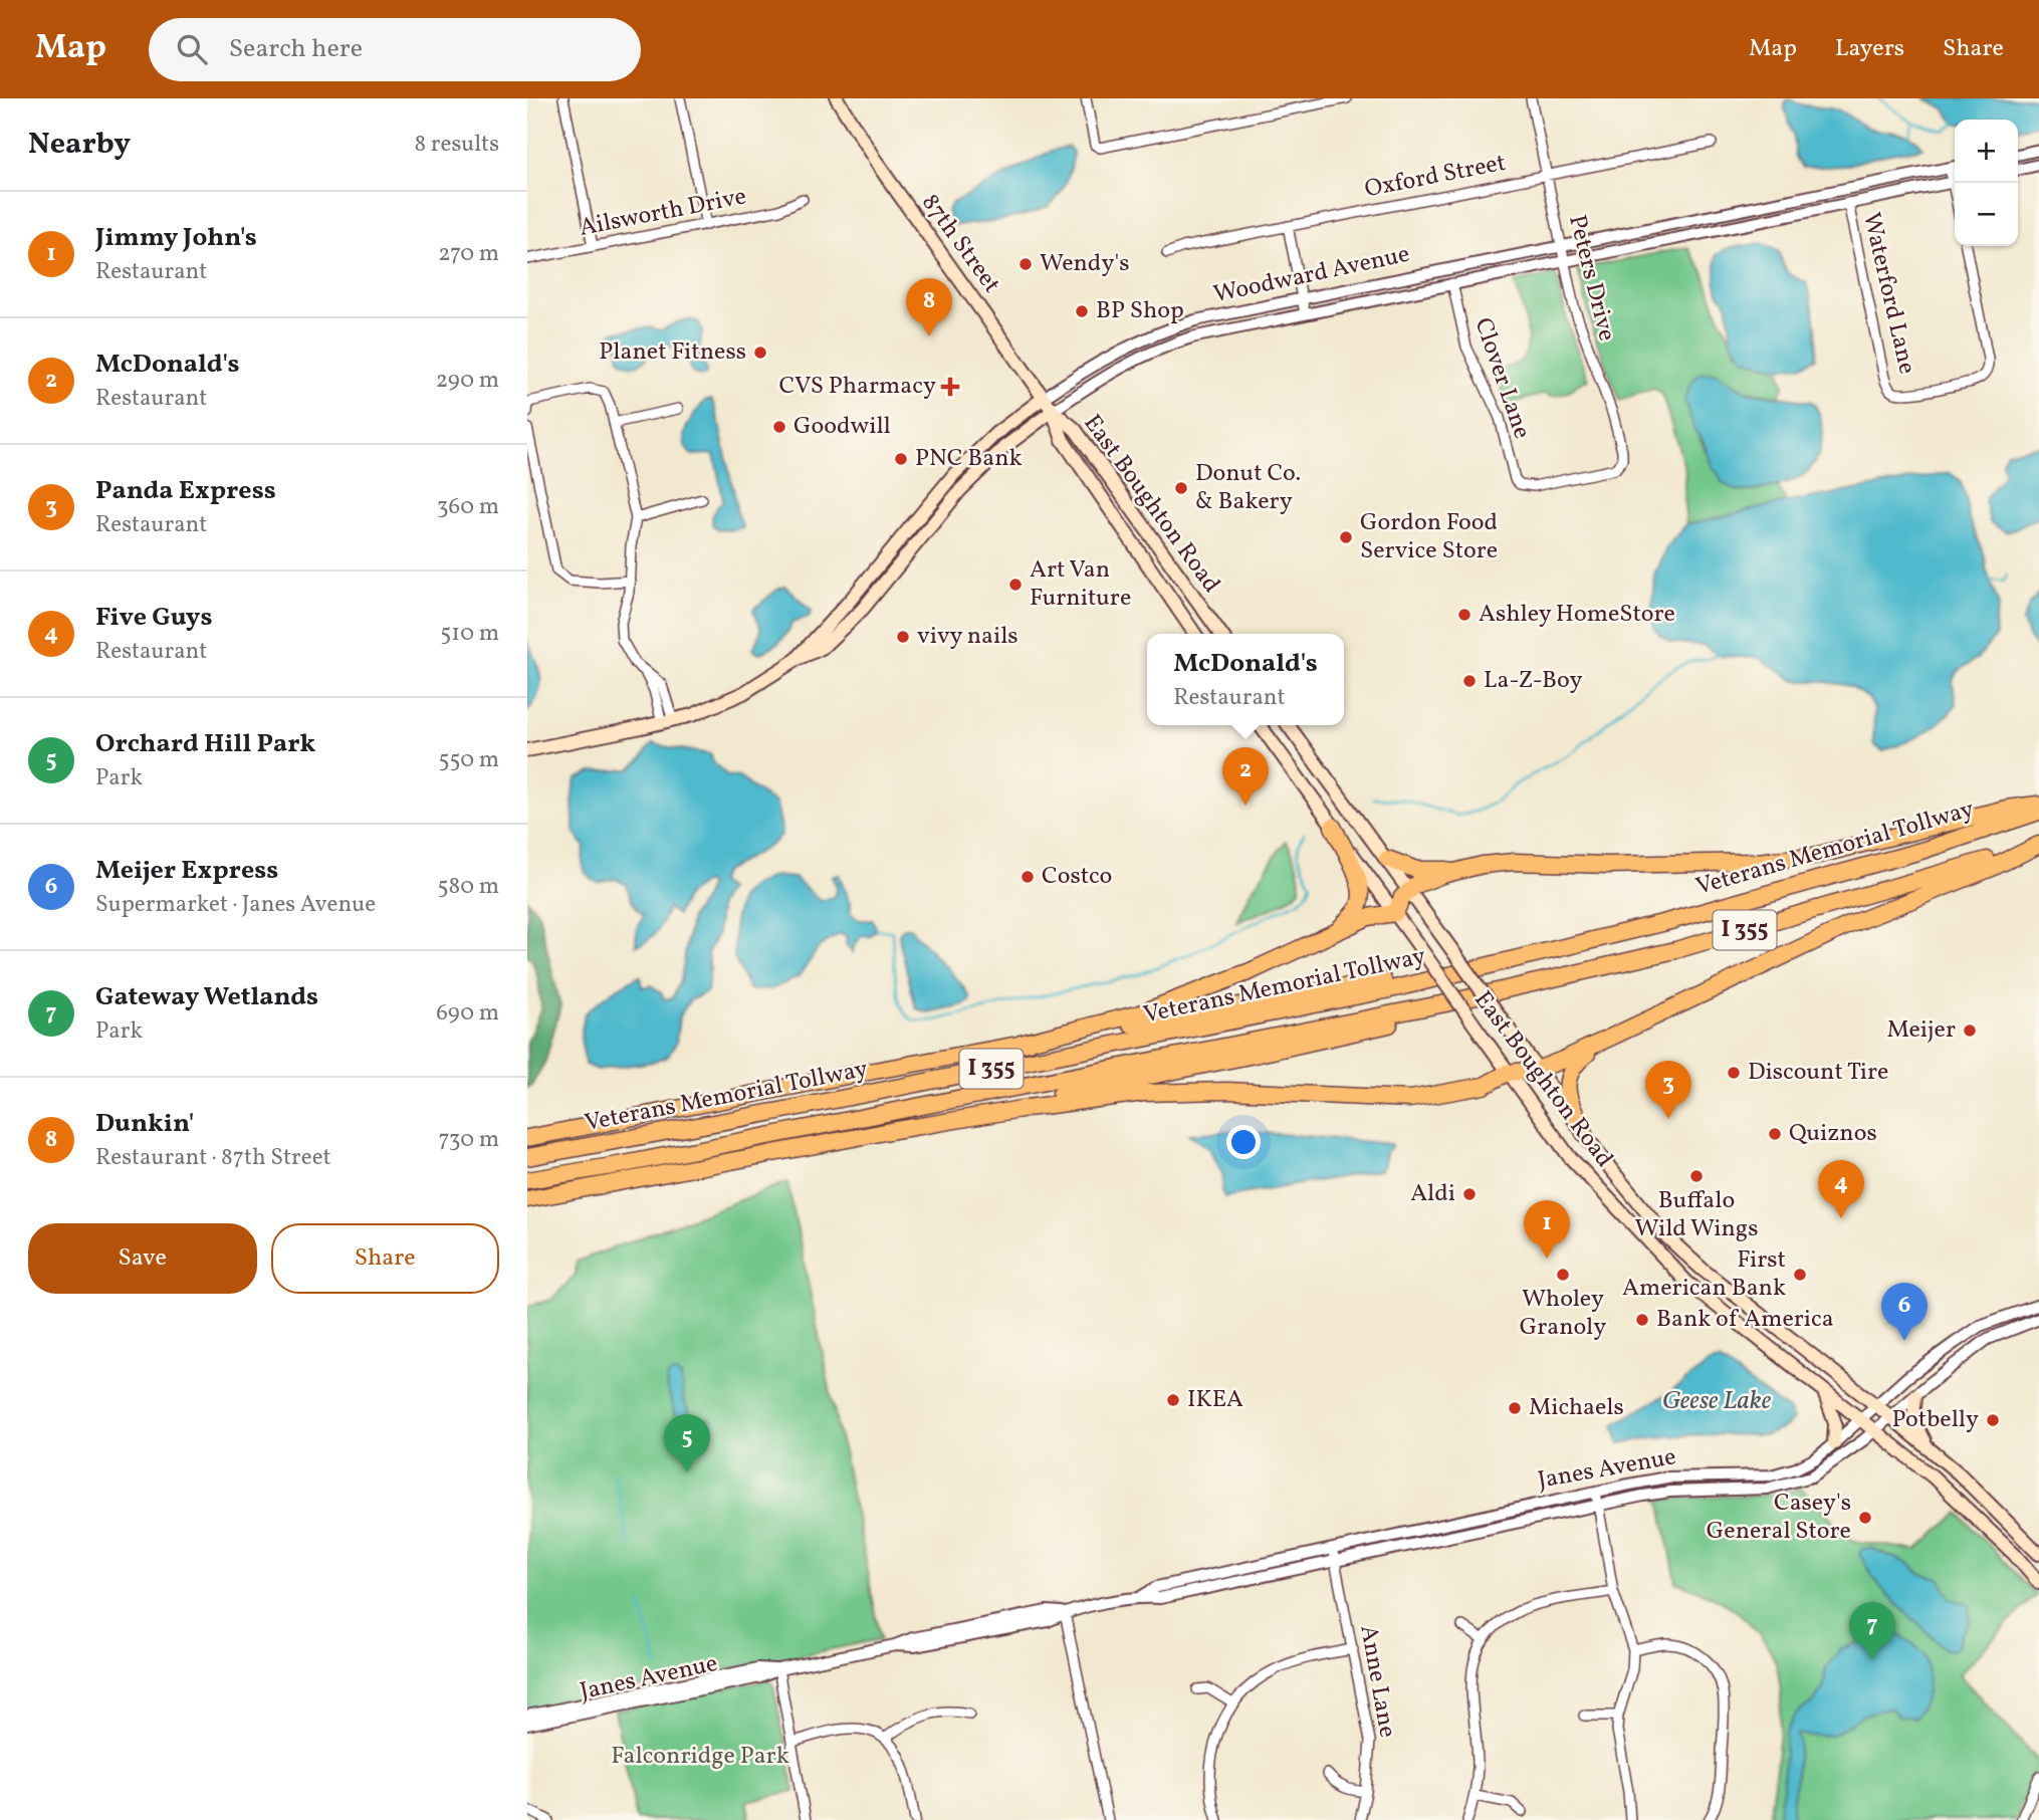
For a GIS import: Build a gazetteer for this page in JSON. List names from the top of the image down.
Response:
{
  "streets": {
    "highway": ["Veterans Memorial Tollway", "I 355"],
    "main road": ["87th Street", "Woodward Avenue", "East Boughton Road"],
    "street": [
      "Oxford Street",
      "Ailsworth Drive",
      "Peters Drive",
      "Waterford Lane",
      "Clover Lane",
      "Janes Avenue",
      "Anne Lane"
    ]
  },
  "crossings": [
    ["Oxford Street", "Peters Drive"],
    ["87th Street", "Woodward Avenue"],
    ["87th Street", "East Boughton Road"],
    ["Woodward Avenue", "Peters Drive"],
    ["Woodward Avenue", "Waterford Lane"],
    ["Woodward Avenue", "Clover Lane"],
    ["Woodward Avenue", "East Boughton Road"],
    ["Peters Drive", "Clover Lane"],
    ["East Boughton Road", "Janes Avenue"],
    ["Janes Avenue", "Anne Lane"]
  ],
  "water": ["Geese Lake"],
  "parks": ["Falconridge Park"],
  "places": {
    "other": [
      "Wendy's",
      "BP Shop",
      "Planet Fitness",
      "Goodwill",
      "PNC Bank",
      "Donut Co. & Bakery",
      "Gordon Food Service Store",
      "Art Van Furniture",
      "Ashley HomeStore",
      "vivy nails",
      "La-Z-Boy",
      "Costco",
      "Meijer",
      "Discount Tire",
      "Quiznos",
      "Buffalo Wild Wings",
      "Aldi",
      "Wholey Granoly",
      "First American Bank",
      "Bank of America",
      "IKEA",
      "Michaels",
      "Potbelly",
      "Casey's General Store"
    ],
    "health": ["CVS Pharmacy"]
  },
  "page": {
    "header": "Map",
    "search": "Search here",
    "nav": ["Map", "Layers", "Share"],
    "heading": ["Nearby", "8 results"],
    "map_buttons": ["+", "−"],
    "list": [
      {
        "mark": "1",
        "name": "Jimmy John's",
        "note": "Restaurant",
        "value": "270 m"
      },
      {
        "mark": "2",
        "name": "McDonald's",
        "note": "Restaurant",
        "value": "290 m"
      },
      {
        "mark": "3",
        "name": "Panda Express",
        "note": "Restaurant",
        "value": "360 m"
      },
      {
        "mark": "4",
        "name": "Five Guys",
        "note": "Restaurant",
        "value": "510 m"
      },
      {
        "mark": "5",
        "name": "Orchard Hill Park",
        "note": "Park",
        "value": "550 m"
      },
      {
        "mark": "6",
        "name": "Meijer Express",
        "note": "Supermarket · Janes Avenue",
        "value": "580 m"
      },
      {
        "mark": "7",
        "name": "Gateway Wetlands",
        "note": "Park",
        "value": "690 m"
      },
      {
        "mark": "8",
        "name": "Dunkin'",
        "note": "Restaurant · 87th Street",
        "value": "730 m"
      }
    ],
    "pins": [
      "8",
      "2",
      "3",
      "4",
      "1",
      "6",
      "5",
      "7"
    ],
    "popup": ["McDonald's", "Restaurant"],
    "buttons": ["Save", "Share"]
  }
}
